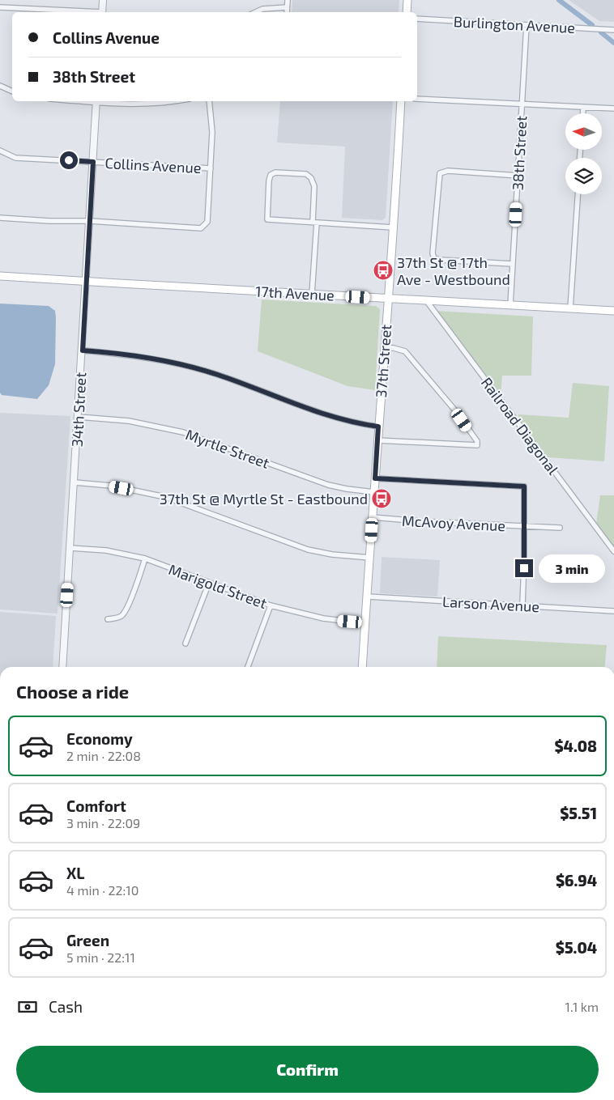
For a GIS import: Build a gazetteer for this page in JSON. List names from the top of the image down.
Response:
{
  "streets": {
    "main road": ["17th Avenue", "37th Street"],
    "street": [
      "Burlington Avenue",
      "38th Street",
      "Collins Avenue",
      "34th Street",
      "Railroad Diagonal",
      "Myrtle Street",
      "McAvoy Avenue",
      "Marigold Street",
      "Larson Avenue"
    ]
  },
  "crossings": [
    ["Burlington Avenue", "38th Street"],
    ["38th Street", "17th Avenue"],
    ["Collins Avenue", "34th Street"],
    ["17th Avenue", "37th Street"],
    ["17th Avenue", "34th Street"],
    ["17th Avenue", "Railroad Diagonal"],
    ["37th Street", "Myrtle Street"],
    ["37th Street", "McAvoy Avenue"],
    ["37th Street", "Marigold Street"],
    ["37th Street", "Larson Avenue"],
    ["34th Street", "Myrtle Street"],
    ["34th Street", "Marigold Street"]
  ],
  "places": {
    "bus stop": ["37th St @ 17th Ave - Westbound", "37th St @ Myrtle St - Eastbound"]
  },
  "north": "left",
  "page": {
    "banner": ["Collins Avenue", "38th Street"],
    "bubble": "3 min",
    "heading": "Choose a ride",
    "list": [
      {
        "name": "Economy",
        "note": "2 min · 22:08",
        "value": "$4.08"
      },
      {
        "name": "Comfort",
        "note": "3 min · 22:09",
        "value": "$5.51"
      },
      {
        "name": "XL",
        "note": "4 min · 22:10",
        "value": "$6.94"
      },
      {
        "name": "Green",
        "note": "5 min · 22:11",
        "value": "$5.04"
      }
    ],
    "pay": ["Cash", "1.1 km"],
    "buttons": "Confirm"
  }
}
